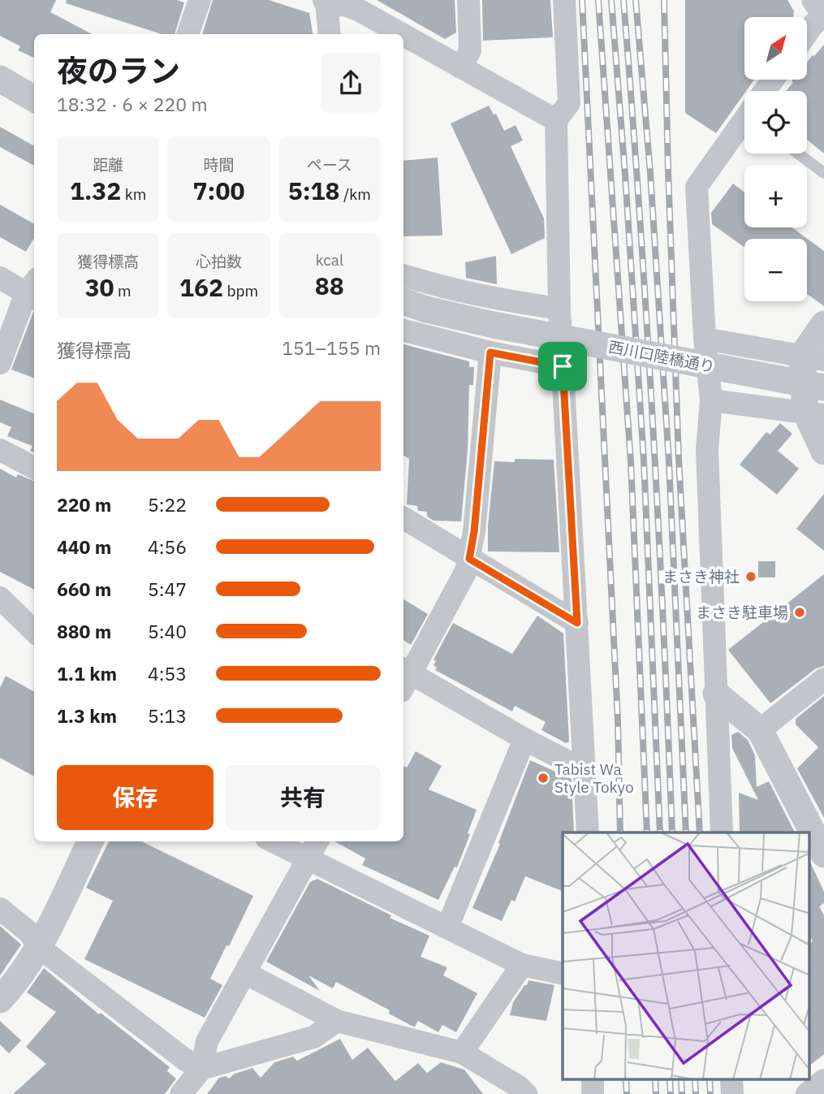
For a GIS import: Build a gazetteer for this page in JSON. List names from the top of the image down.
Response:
{
  "streets": {
    "street": ["西川口陸橋通り"]
  },
  "places": ["まさき神社", "まさき駐車場", "Tabist Wa Style Tokyo"],
  "north": "top right",
  "page": {
    "map_buttons": ["+", "−"],
    "heading": ["夜のラン", "18:32 · 6 × 220 m"],
    "stats": [
      ["距離", "1.32 km"],
      ["時間", "7:00"],
      ["ペース", "5:18 /km"],
      ["獲得標高", "30 m"],
      ["心拍数", "162 bpm"],
      ["kcal", "88"]
    ],
    "chart": ["獲得標高", "151–155 m"],
    "list": [
      {
        "name": "220 m",
        "note": "5:22"
      },
      {
        "name": "440 m",
        "note": "4:56"
      },
      {
        "name": "660 m",
        "note": "5:47"
      },
      {
        "name": "880 m",
        "note": "5:40"
      },
      {
        "name": "1.1 km",
        "note": "4:53"
      },
      {
        "name": "1.3 km",
        "note": "5:13"
      }
    ],
    "buttons": ["保存", "共有"]
  }
}
